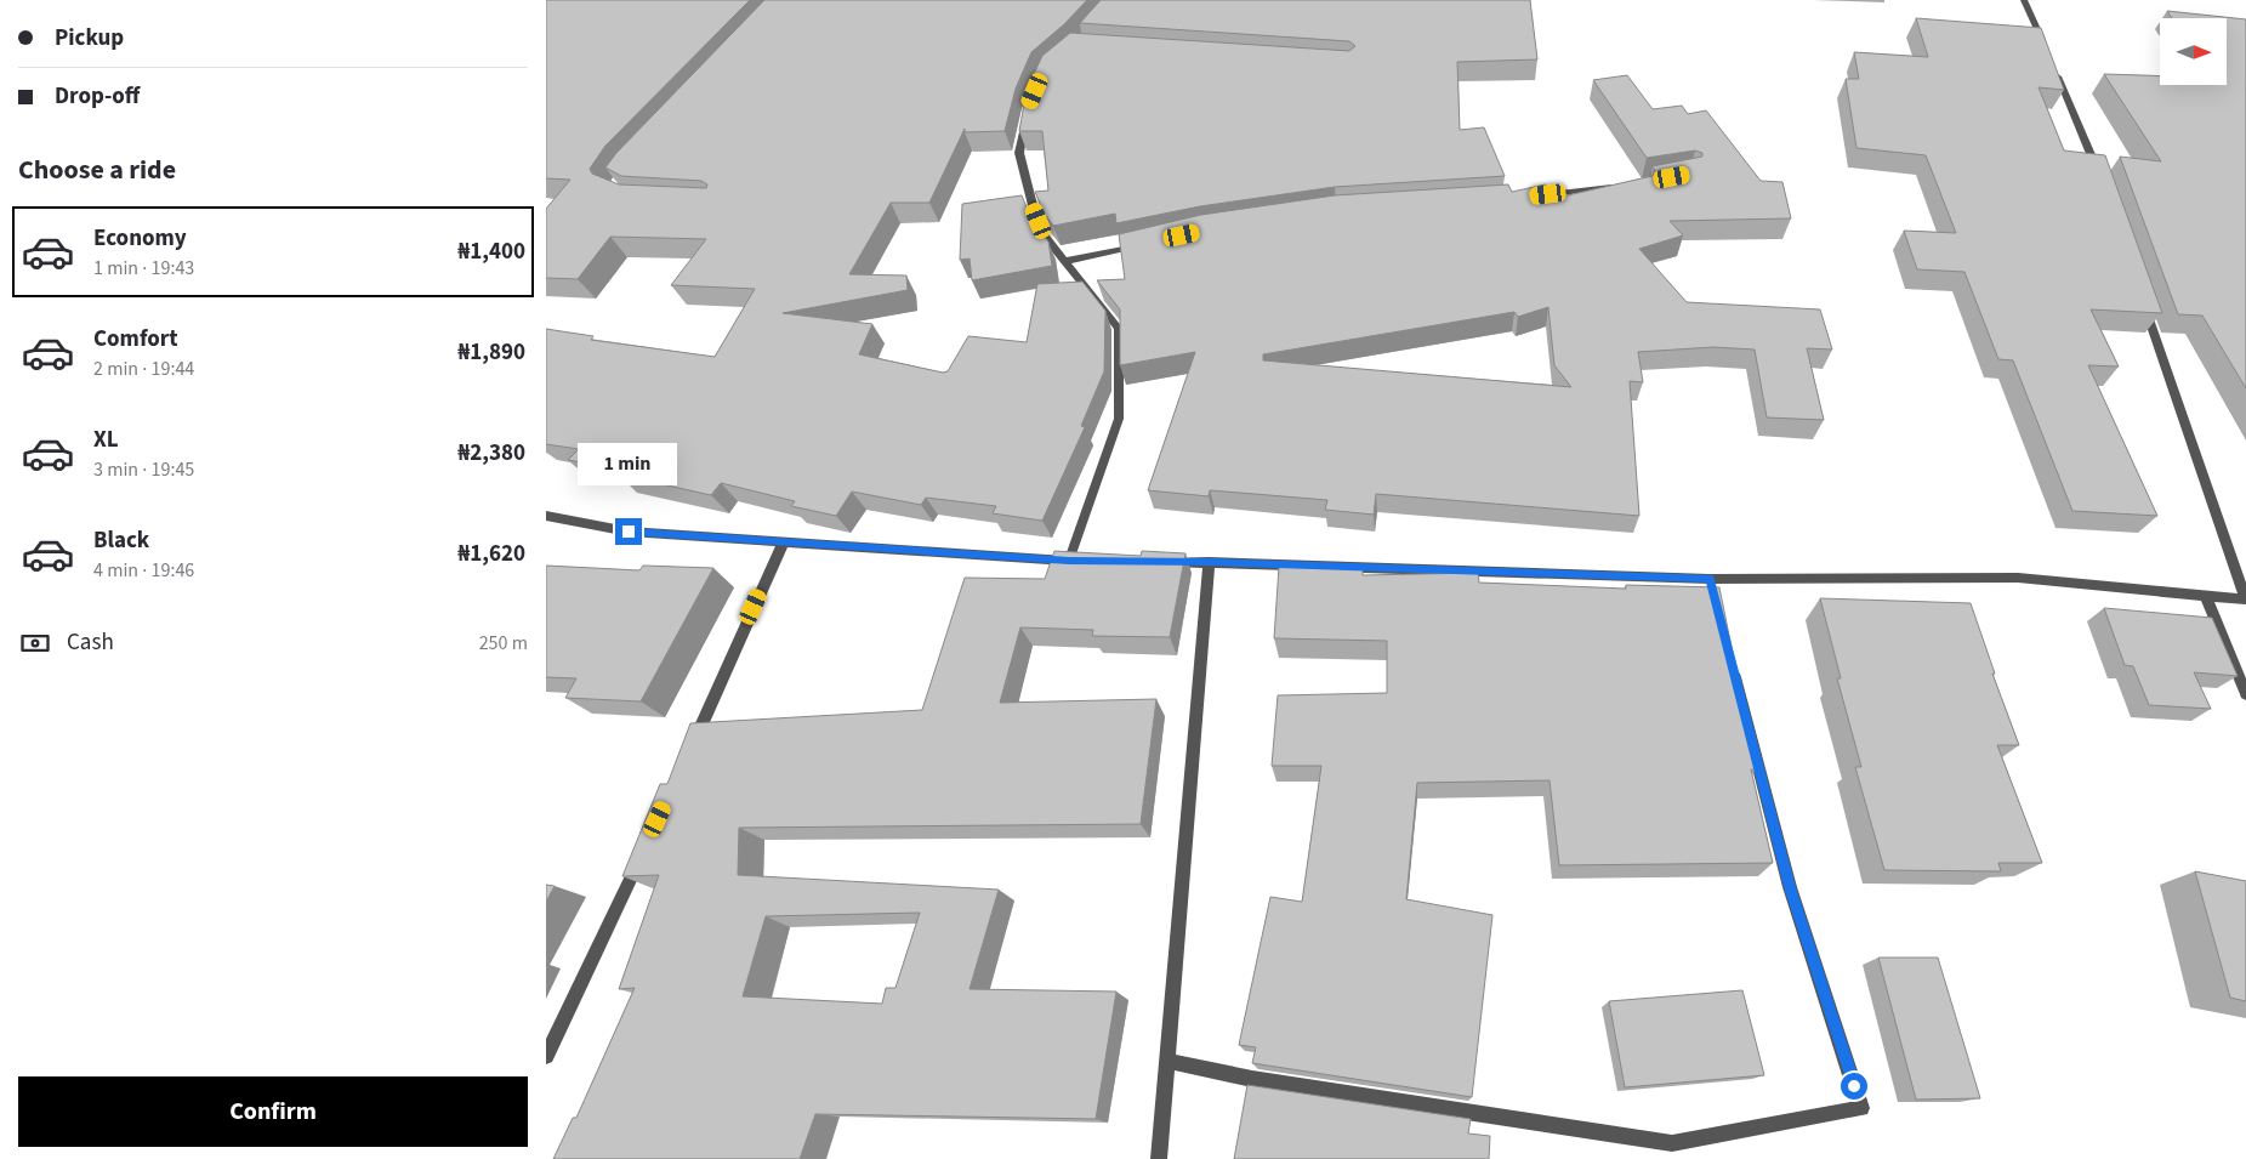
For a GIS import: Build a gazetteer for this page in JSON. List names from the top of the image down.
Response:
{
  "north": "right",
  "page": {
    "banner": ["Pickup", "Drop-off"],
    "heading": "Choose a ride",
    "list": [
      {
        "name": "Economy",
        "note": "1 min · 19:43",
        "value": "₦1,400"
      },
      {
        "name": "Comfort",
        "note": "2 min · 19:44",
        "value": "₦1,890"
      },
      {
        "name": "XL",
        "note": "3 min · 19:45",
        "value": "₦2,380"
      },
      {
        "name": "Black",
        "note": "4 min · 19:46",
        "value": "₦1,620"
      }
    ],
    "bubble": "1 min",
    "pay": ["Cash", "250 m"],
    "buttons": "Confirm"
  }
}
